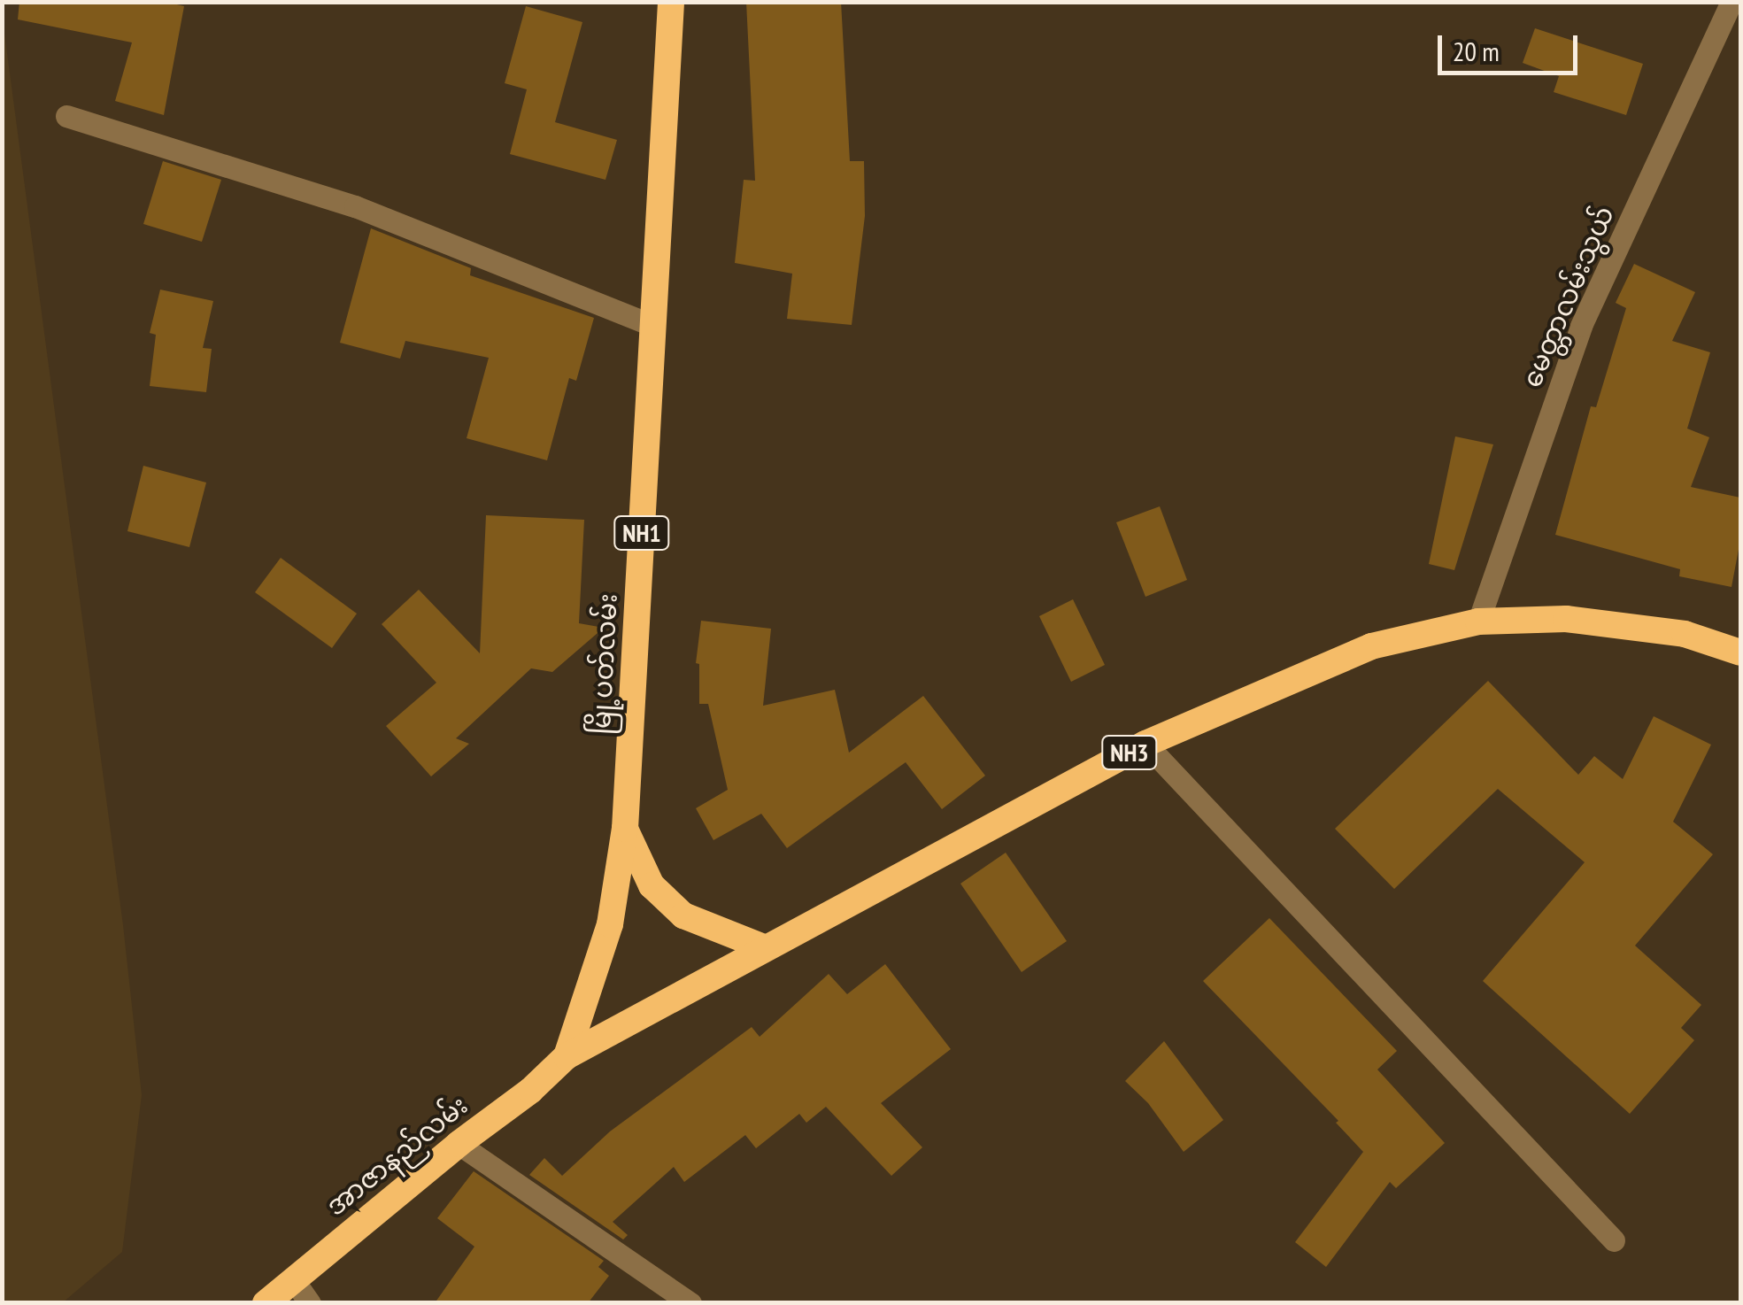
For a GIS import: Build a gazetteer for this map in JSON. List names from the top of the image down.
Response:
{
  "streets": {
    "highway": [
      "NH1",
      "မြို့ပတ်လမ်း",
      "NH3",
      "အာဇာနည်လမ်း"
    ],
    "street": ["မေတ္တာလမ်းသွယ်"]
  },
  "crossings": [
    ["မေတ္တာလမ်းသွယ်", "NH3"],
    ["မြို့ပတ်လမ်း", "NH3"],
    ["မြို့ပတ်လမ်း", "အာဇာနည်လမ်း"],
    ["NH3", "အာဇာနည်လမ်း"]
  ],
  "scale_bar": "20 m"
}
